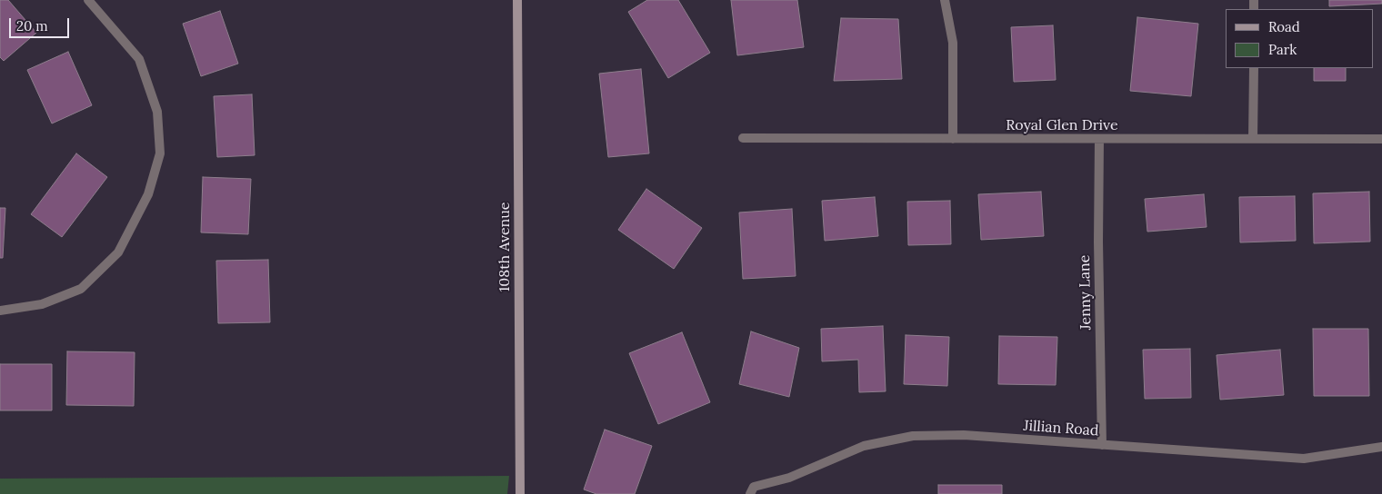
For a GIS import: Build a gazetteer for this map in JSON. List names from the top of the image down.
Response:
{
  "streets": {
    "street": [
      "Royal Glen Drive",
      "108th Avenue",
      "Jenny Lane",
      "Jillian Road"
    ]
  },
  "crossings": [
    ["Royal Glen Drive", "Jenny Lane"],
    ["Jenny Lane", "Jillian Road"]
  ],
  "legend": ["Road", "Park"],
  "scale_bar": "20 m"
}
